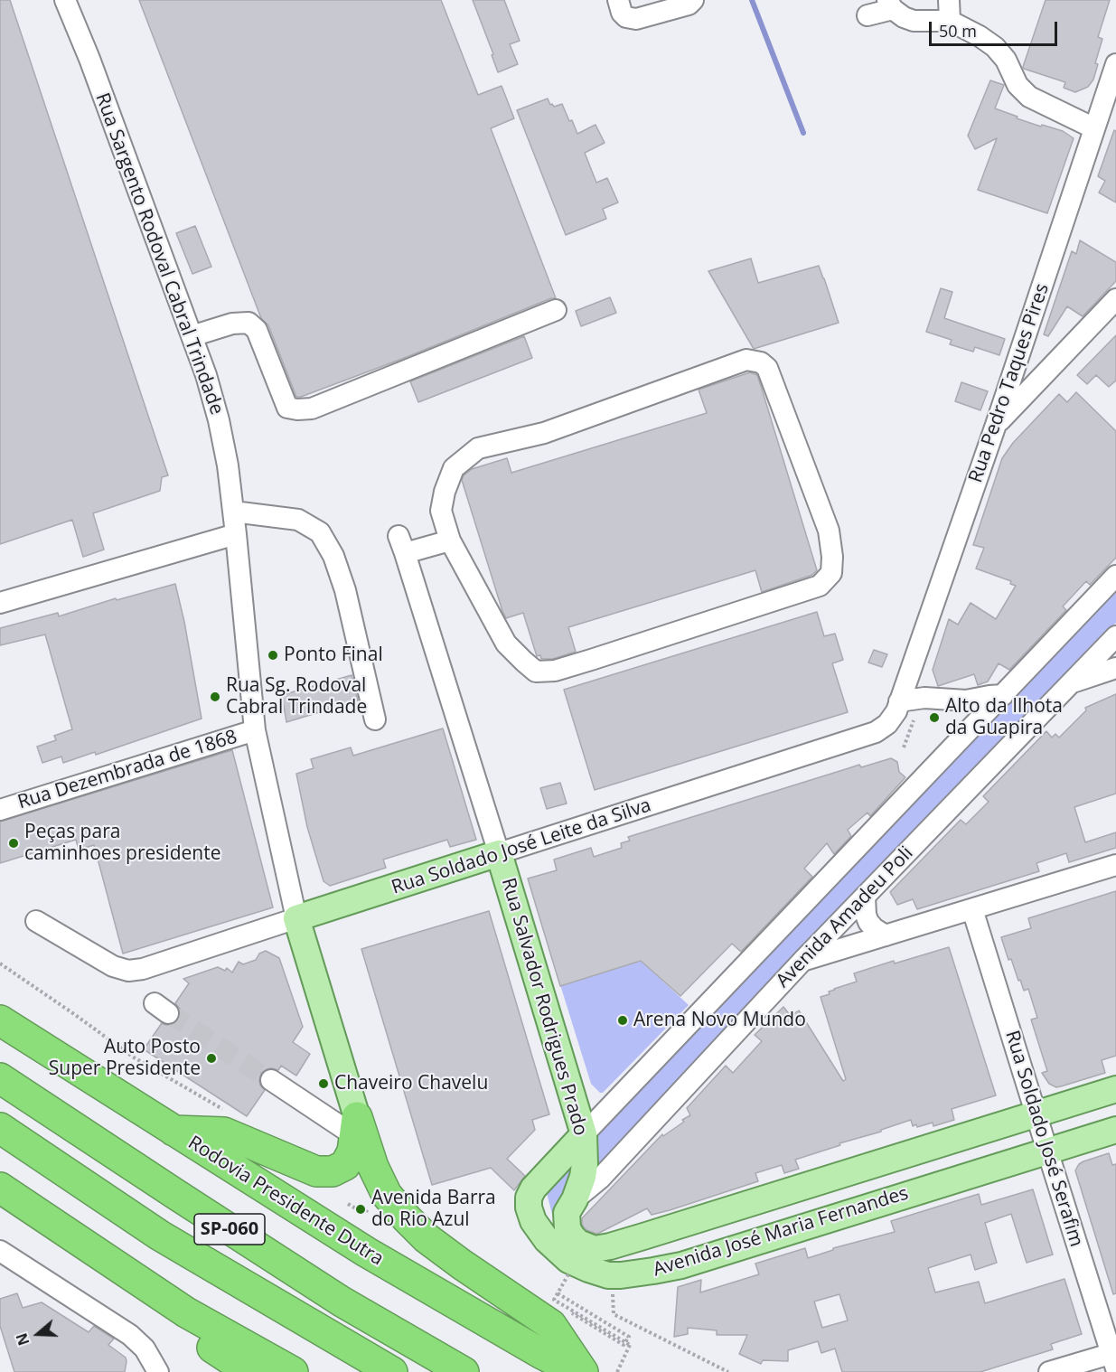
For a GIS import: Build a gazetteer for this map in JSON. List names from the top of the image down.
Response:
{
  "streets": {
    "highway": ["Rodovia Presidente Dutra", "SP-060"],
    "main road": [
      "Rua Sargento Rodoval Cabral Trindade",
      "Rua Soldado José Leite da Silva",
      "Rua Salvador Rodrigues Prado",
      "Avenida José Maria Fernandes"
    ],
    "street": [
      "Rua Pedro Taques Pires",
      "Rua Dezembrada de 1868",
      "Avenida Amadeu Poli",
      "Rua Soldado José Serafim"
    ]
  },
  "crossings": [
    ["Rua Sargento Rodoval Cabral Trindade", "Rua Dezembrada de 1868"],
    ["Rua Sargento Rodoval Cabral Trindade", "Rua Soldado José Leite da Silva"],
    ["Rua Pedro Taques Pires", "Rua Soldado José Leite da Silva"],
    ["Rua Soldado José Leite da Silva", "Rua Salvador Rodrigues Prado"],
    ["Avenida Amadeu Poli", "Rua Salvador Rodrigues Prado"],
    ["Avenida Amadeu Poli", "Avenida José Maria Fernandes"],
    ["Rua Salvador Rodrigues Prado", "Avenida José Maria Fernandes"],
    ["Rua Soldado José Serafim", "Avenida José Maria Fernandes"]
  ],
  "places": [
    "Ponto Final",
    "Rua Sg. Rodoval Cabral Trindade",
    "Alto da Ilhota da Guapira",
    "Peças para caminhoes presidente",
    "Arena Novo Mundo",
    "Auto Posto Super Presidente",
    "Chaveiro Chavelu",
    "Avenida Barra do Rio Azul"
  ],
  "scale_bar": "50 m",
  "north": "left"
}
